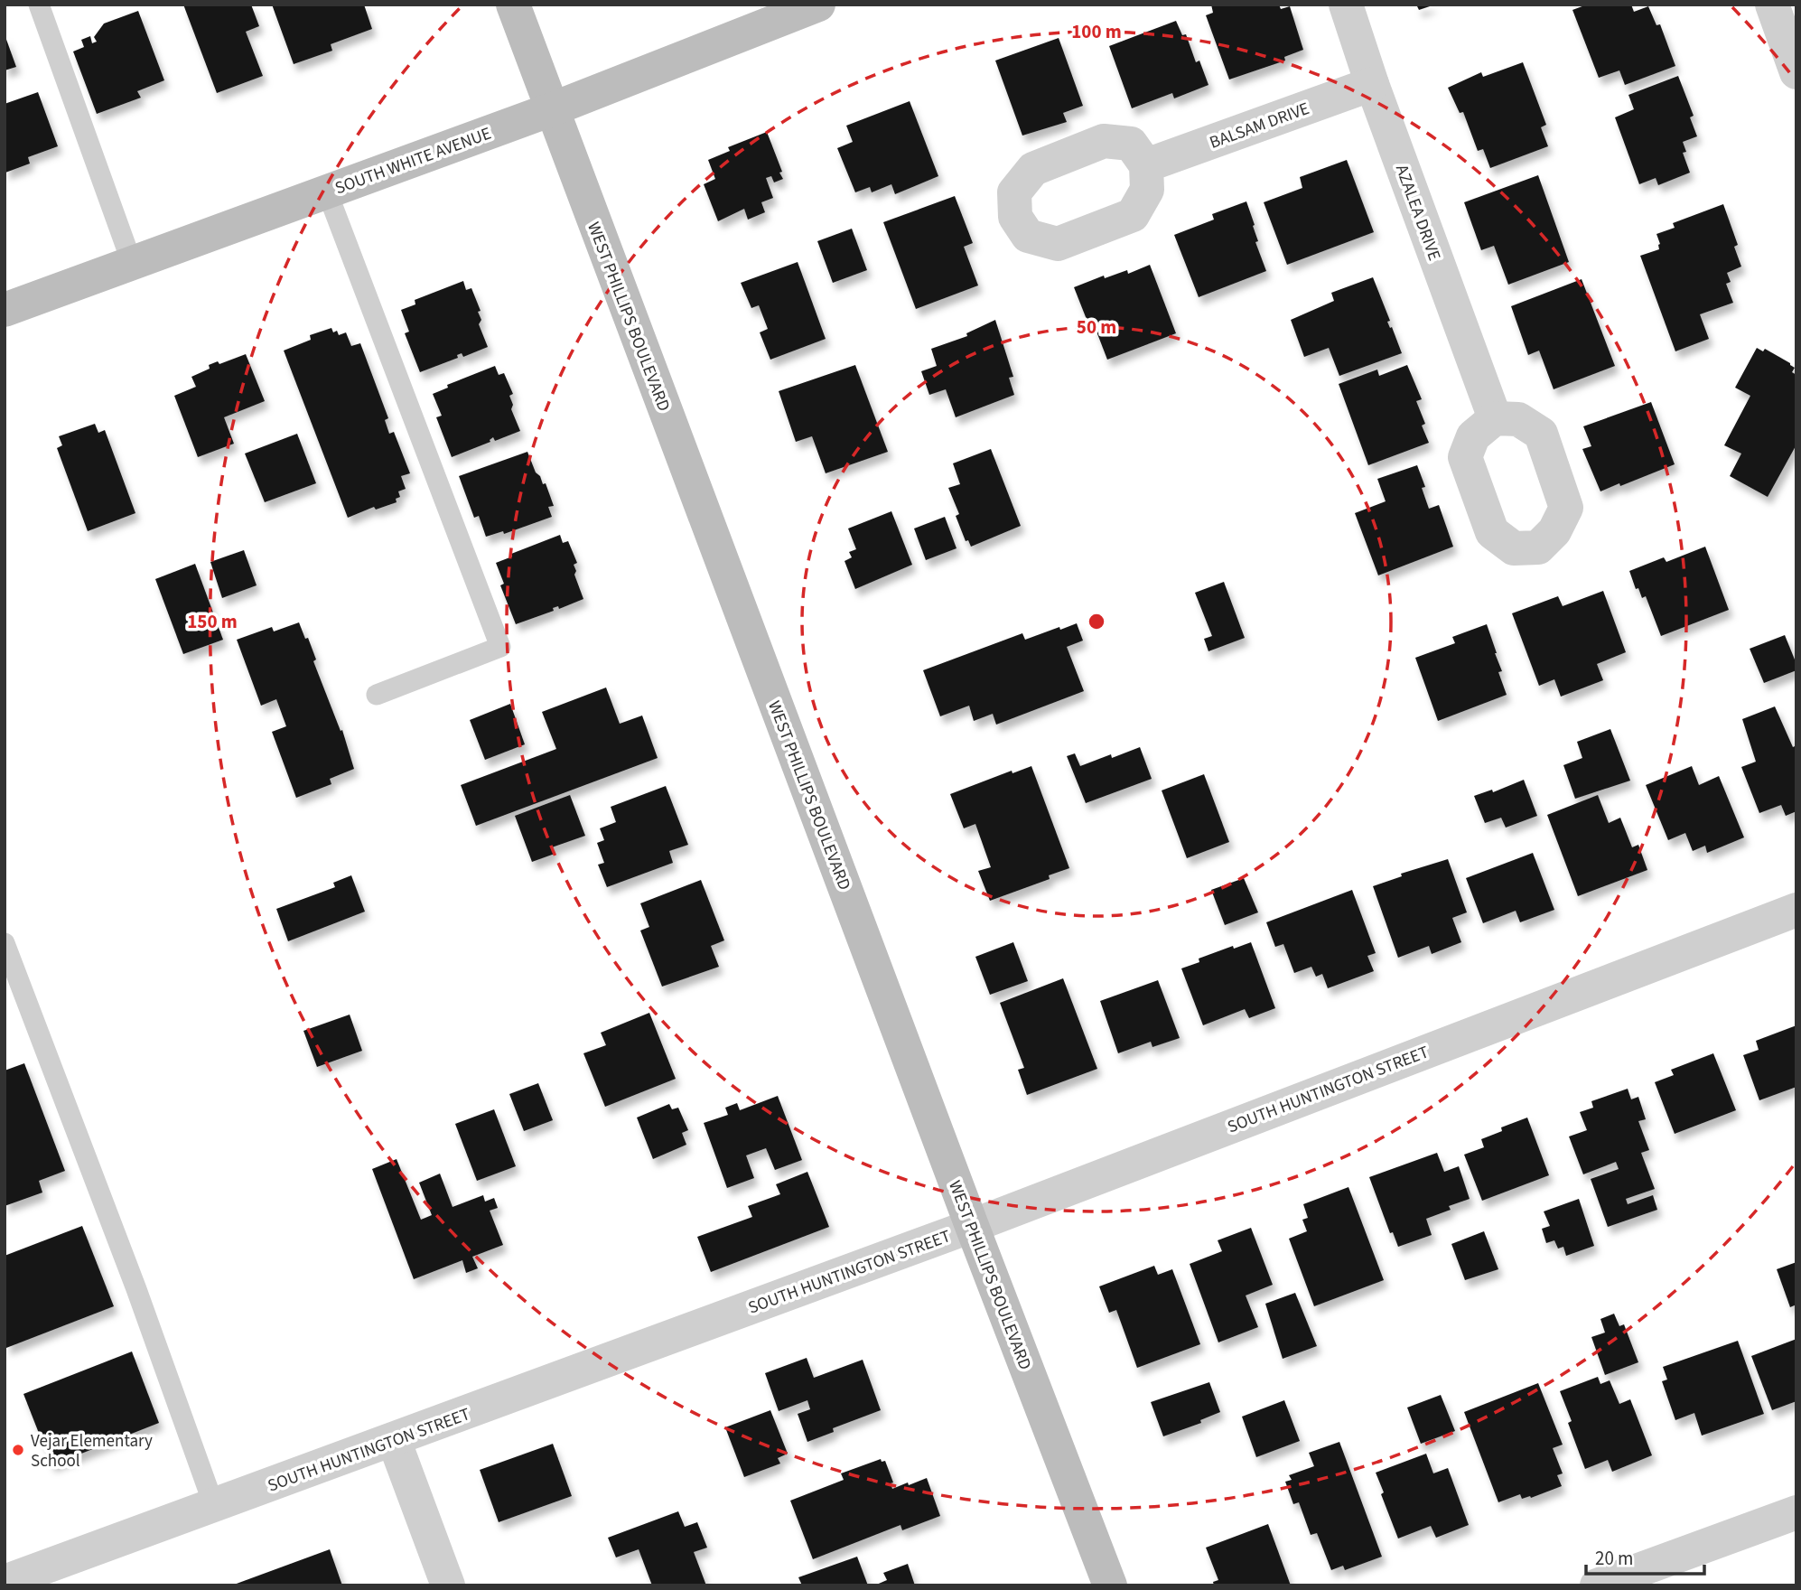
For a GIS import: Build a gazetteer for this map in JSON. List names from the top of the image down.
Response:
{
  "streets": {
    "street": [
      "BALSAM DRIVE",
      "SOUTH WHITE AVENUE",
      "AZALEA DRIVE",
      "WEST PHILLIPS BOULEVARD",
      "SOUTH HUNTINGTON STREET"
    ]
  },
  "crossings": [
    ["BALSAM DRIVE", "AZALEA DRIVE"],
    ["SOUTH WHITE AVENUE", "WEST PHILLIPS BOULEVARD"],
    ["WEST PHILLIPS BOULEVARD", "SOUTH HUNTINGTON STREET"]
  ],
  "places": ["Vejar Elementary School"],
  "scale_bar": "20 m",
  "rings": ["100 m", "50 m", "150 m"]
}
